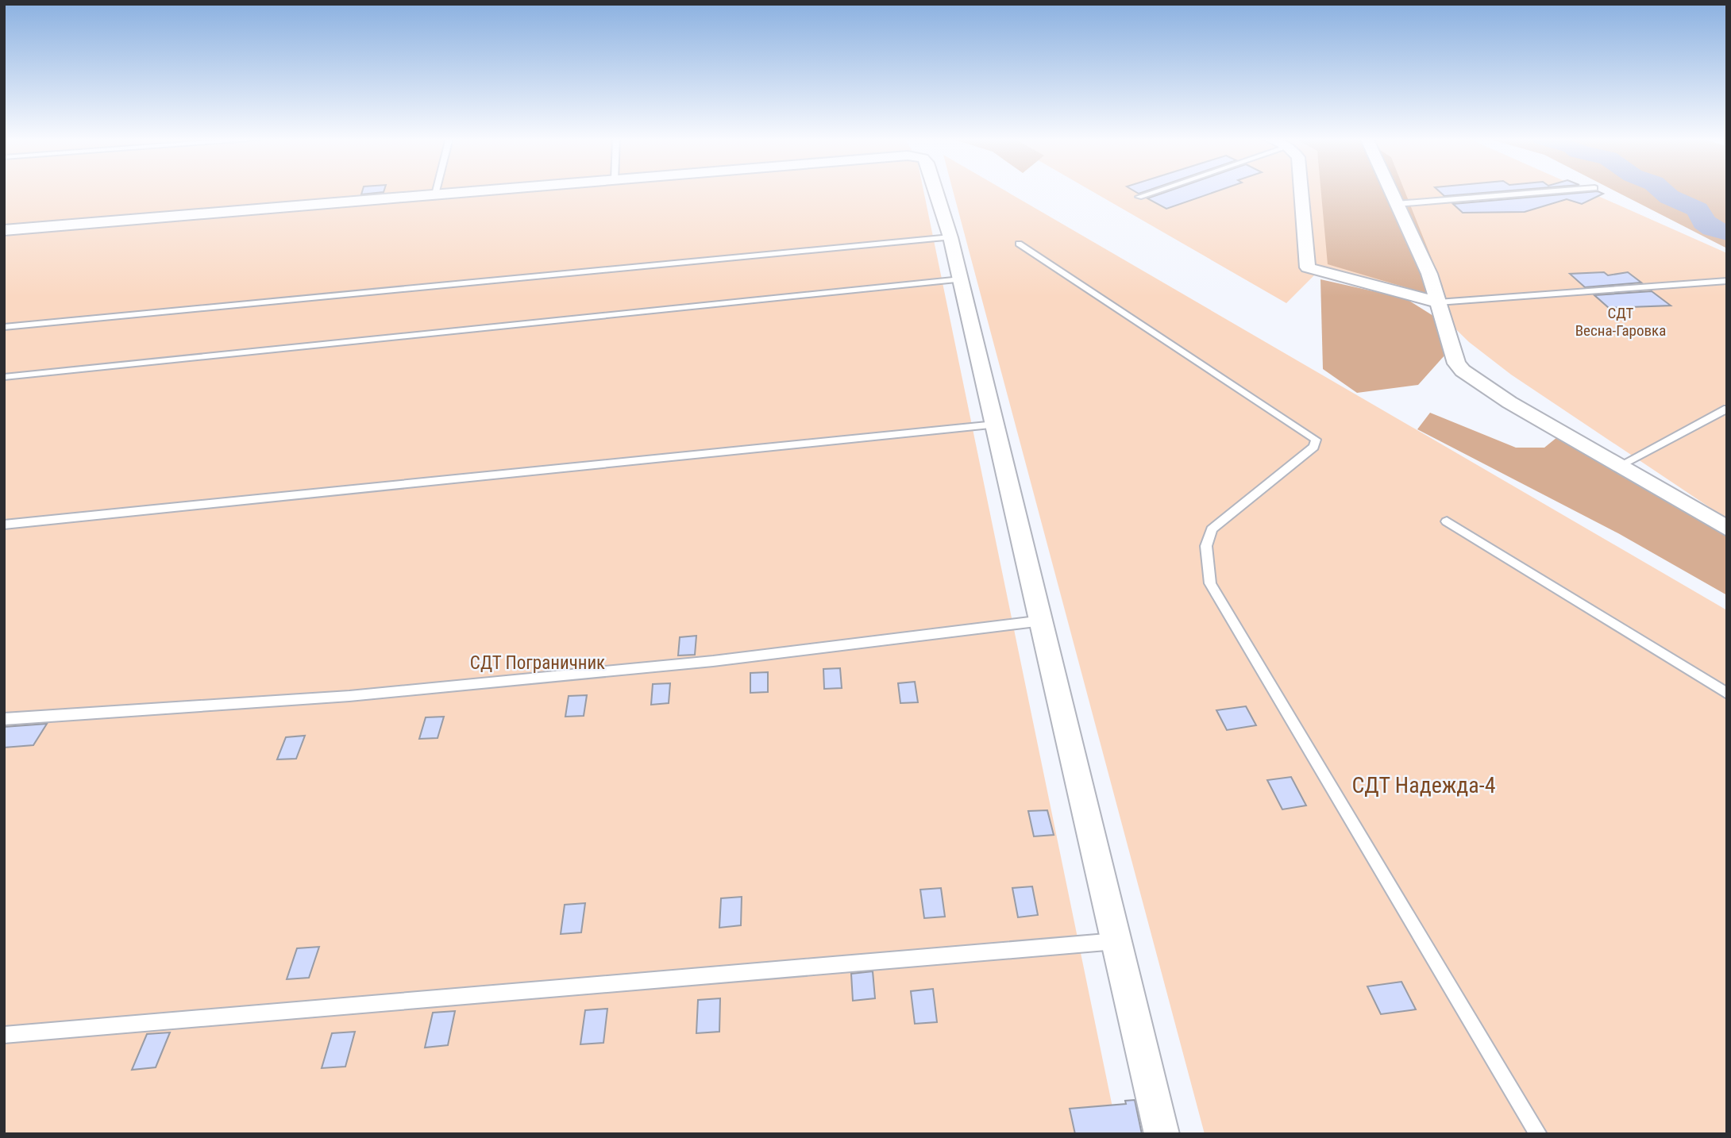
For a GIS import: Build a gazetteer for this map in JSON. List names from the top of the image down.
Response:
{
  "parks": ["СДТ Весна-Гаровка", "СДТ Пограничник", "СДТ Надежда-4"]
}
